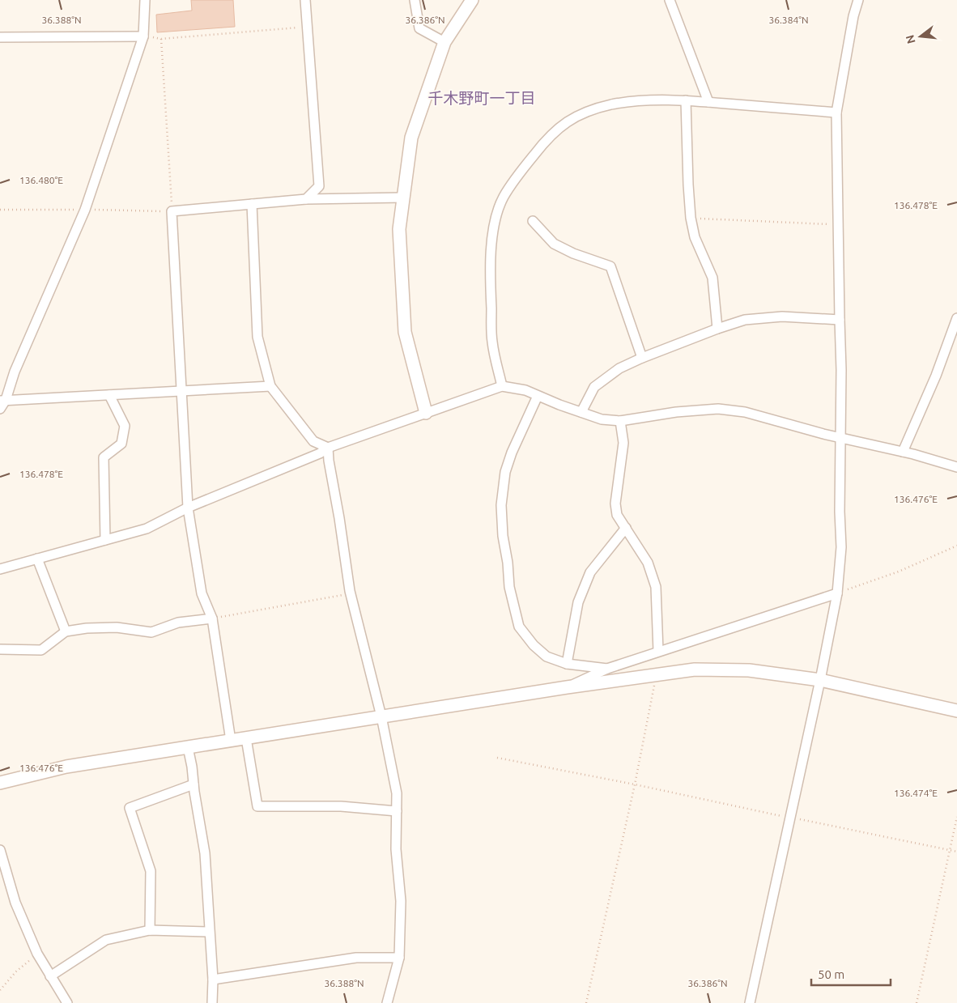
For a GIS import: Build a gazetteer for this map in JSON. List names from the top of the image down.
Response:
{
  "districts": ["千木野町一丁目"],
  "scale_bar": "50 m",
  "north": "left",
  "coordinates": [
    "36.388°N",
    "36.386°N",
    "36.384°N",
    "136.480°E",
    "136.478°E",
    "136.476°E",
    "136.474°E"
  ]
}
